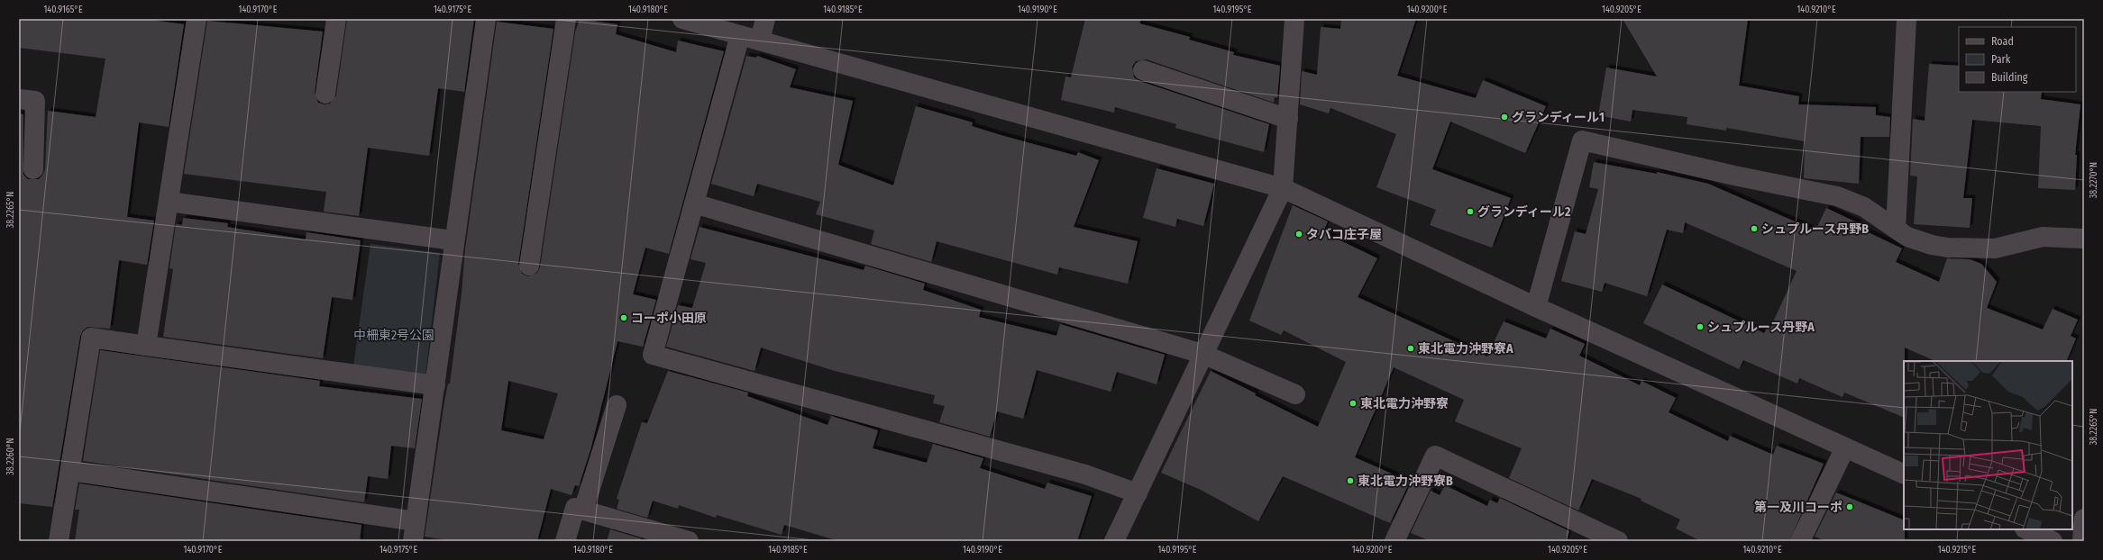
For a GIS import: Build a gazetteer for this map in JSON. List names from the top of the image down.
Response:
{
  "parks": ["中柵東2号公園"],
  "places": [
    "グランディール1",
    "グランディール2",
    "シュプルース丹野B",
    "タバコ庄子屋",
    "コーポ小田原",
    "シュプルース丹野A",
    "東北電力沖野寮A",
    "東北電力沖野寮",
    "東北電力沖野寮B",
    "第一及川コーポ"
  ],
  "legend": ["Road", "Park", "Building"],
  "coordinates": [
    "140.9165°E",
    "140.9170°E",
    "140.9175°E",
    "140.9180°E",
    "140.9185°E",
    "140.9190°E",
    "140.9195°E",
    "140.9200°E",
    "140.9205°E",
    "140.9210°E",
    "38.2270°N",
    "38.2265°N",
    "38.2260°N",
    "140.9215°E"
  ]
}
